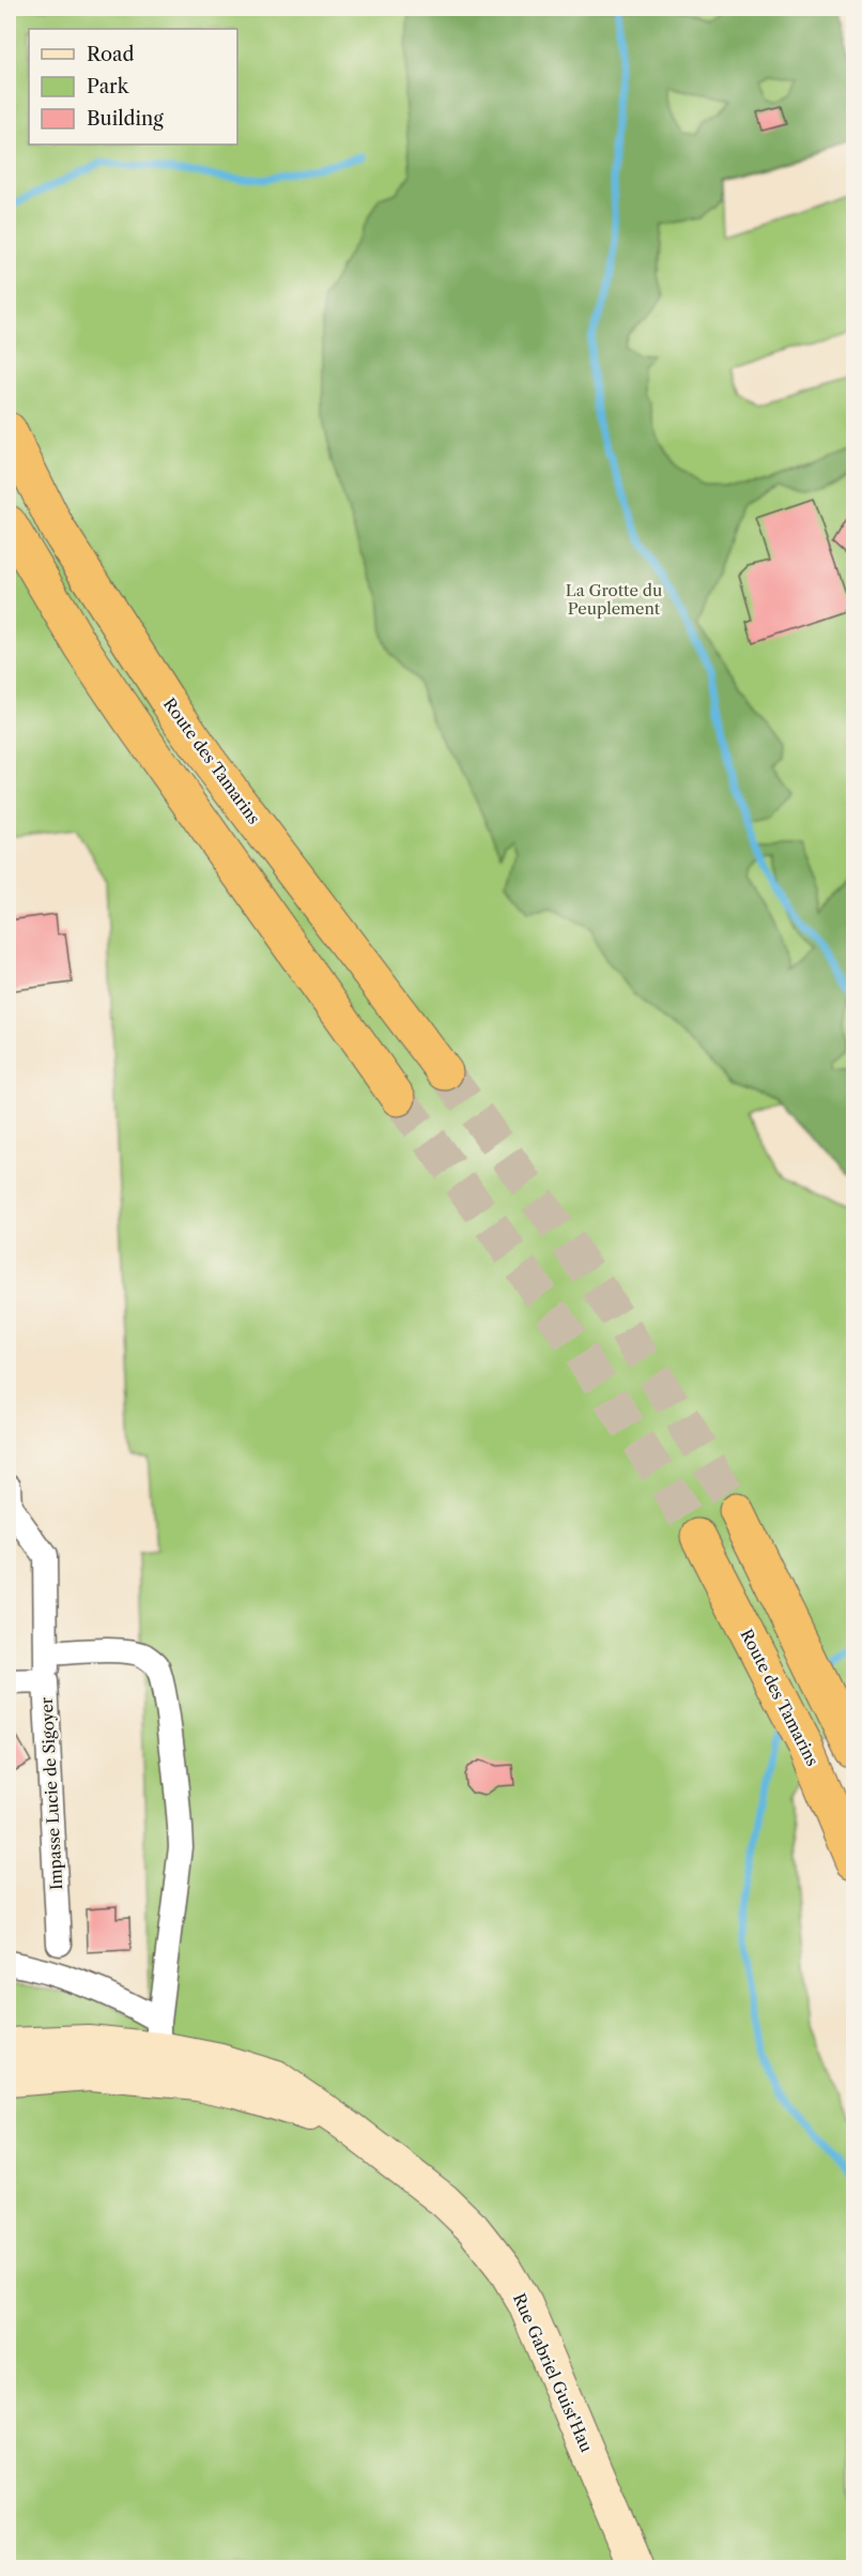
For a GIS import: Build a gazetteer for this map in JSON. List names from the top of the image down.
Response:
{
  "streets": {
    "highway": ["Route des Tamarins"],
    "main road": ["Rue Gabriel Guist'Hau"],
    "street": ["Impasse Lucie de Sigoyer"]
  },
  "parks": ["La Grotte du Peuplement"],
  "legend": ["Road", "Park", "Building"]
}
